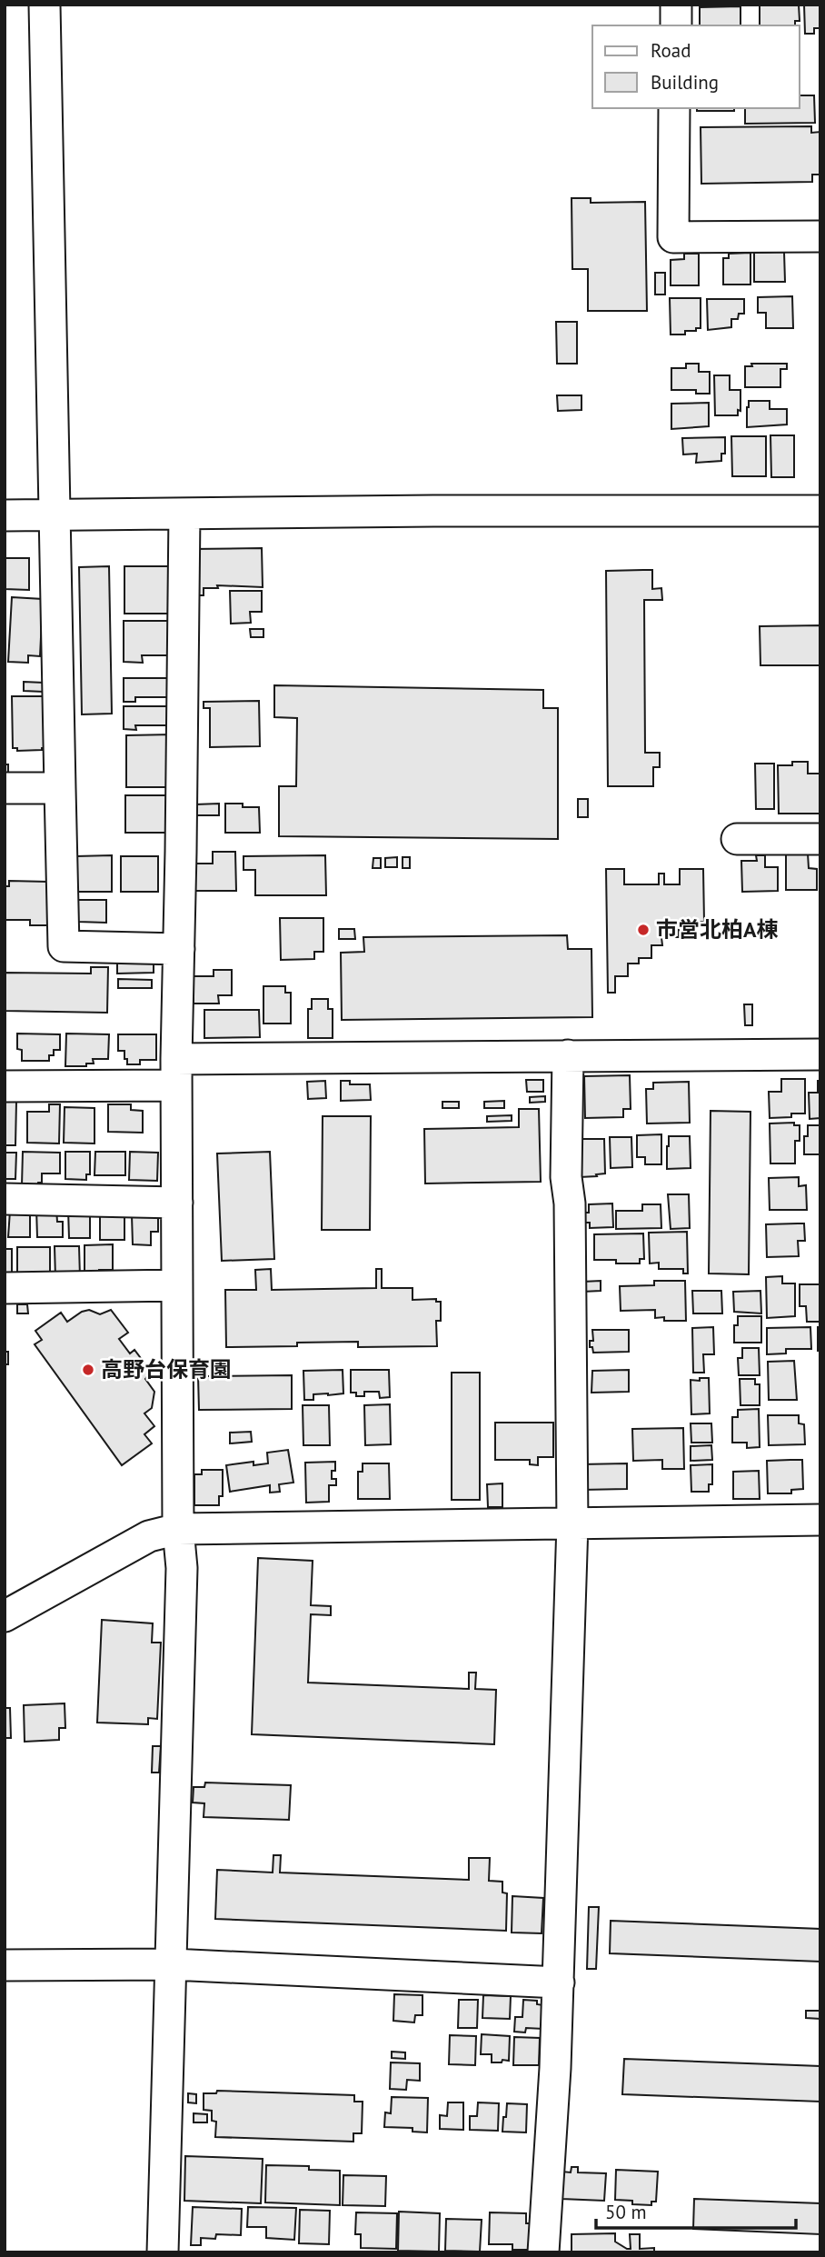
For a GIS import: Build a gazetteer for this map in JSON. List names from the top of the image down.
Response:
{
  "places": ["市営北柏A棟", "高野台保育園"],
  "legend": ["Road", "Building"],
  "scale_bar": "50 m"
}
